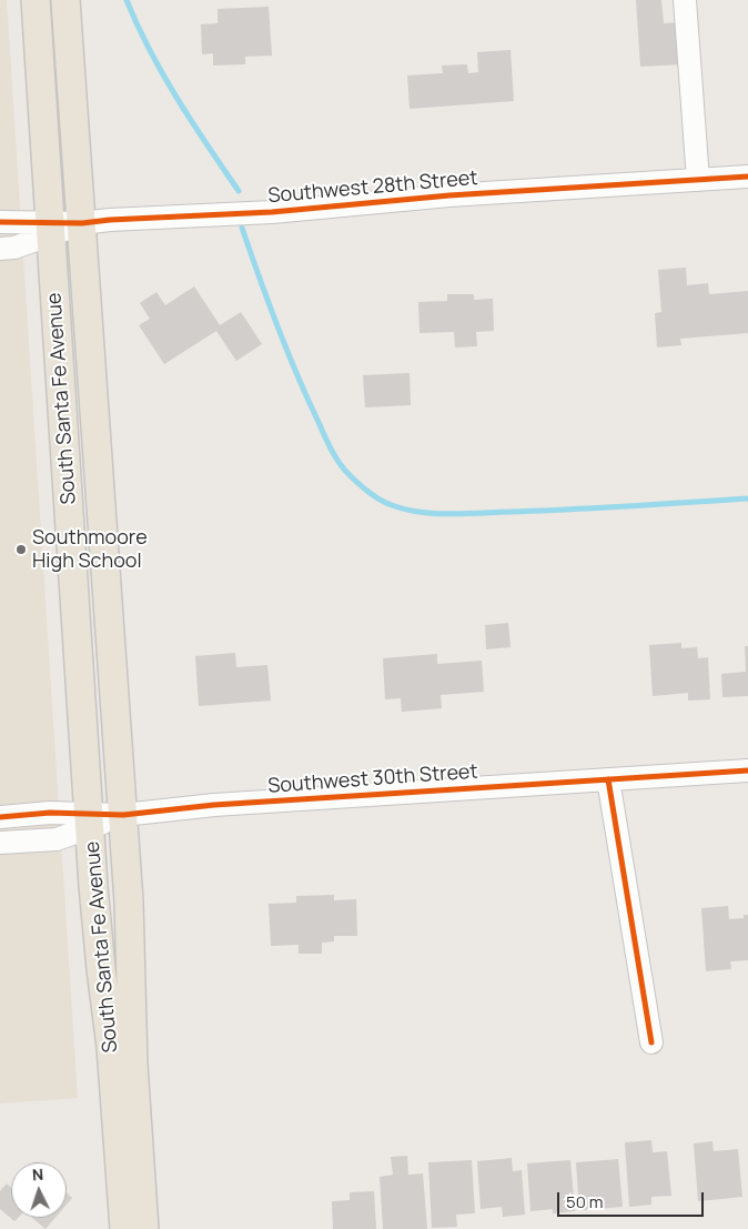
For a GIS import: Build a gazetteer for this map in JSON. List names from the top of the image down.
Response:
{
  "streets": {
    "main road": ["South Santa Fe Avenue"],
    "street": ["Southwest 28th Street", "Southwest 30th Street"]
  },
  "crossings": [
    ["Southwest 28th Street", "South Santa Fe Avenue"],
    ["South Santa Fe Avenue", "Southwest 30th Street"]
  ],
  "places": ["Southmoore High School"],
  "scale_bar": "50 m",
  "north": "top"
}
